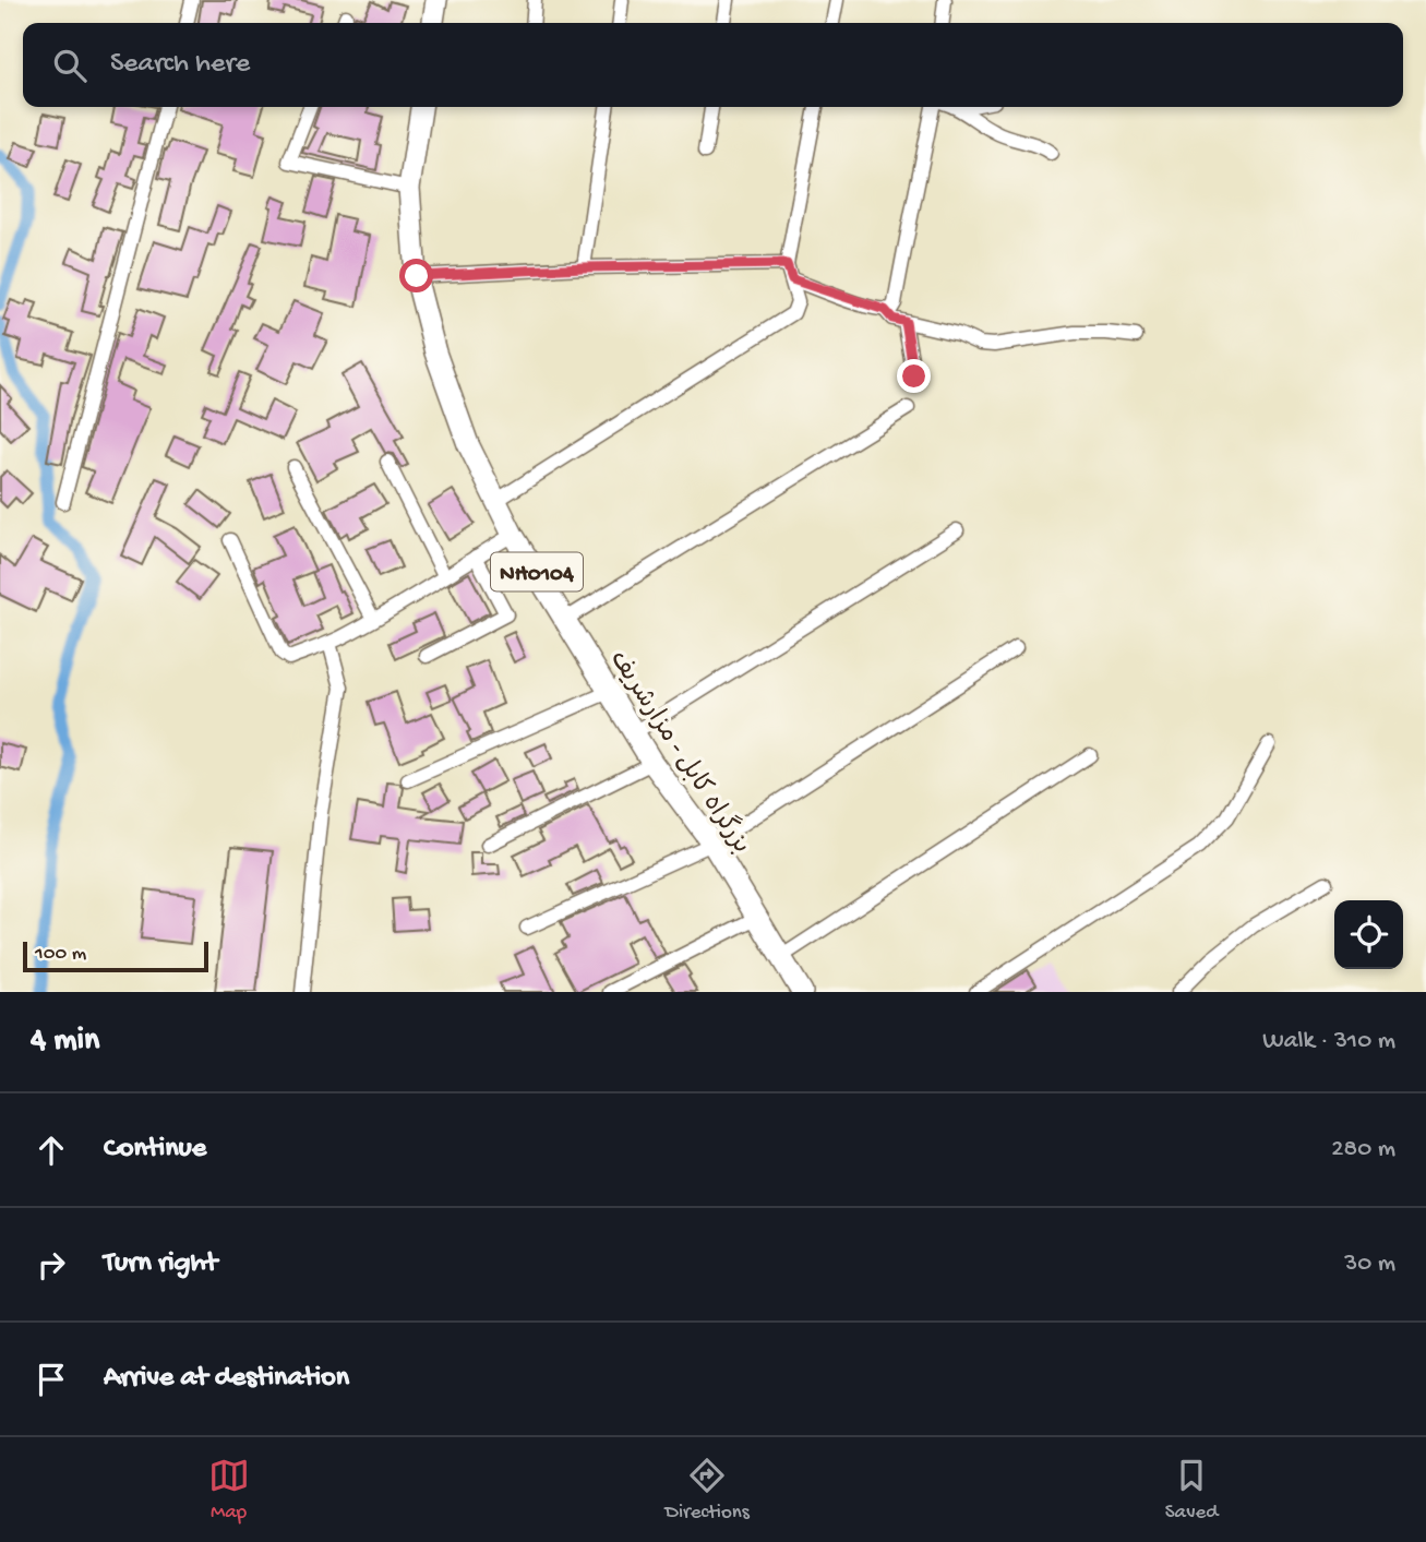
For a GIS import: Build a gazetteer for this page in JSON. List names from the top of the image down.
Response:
{
  "streets": {
    "highway": ["NH0104", "بزرگراه کابل - مزارشریف"]
  },
  "scale_bar": "100 m",
  "page": {
    "search": "Search here",
    "scale": "100 m",
    "heading": ["4 min", "Walk · 310 m"],
    "list": [
      ["Continue", "280 m"],
      ["Turn right", "30 m"],
      "Arrive at destination"
    ],
    "nav": ["Map", "Directions", "Saved"]
  }
}
